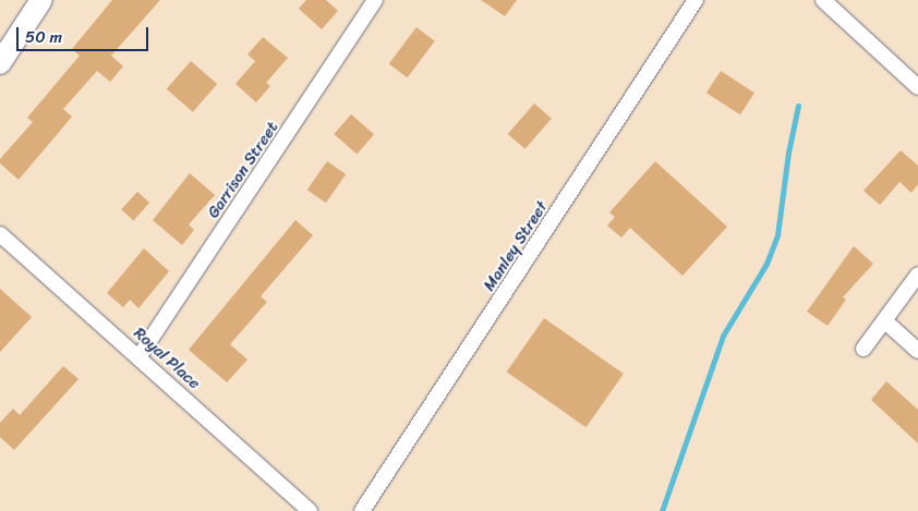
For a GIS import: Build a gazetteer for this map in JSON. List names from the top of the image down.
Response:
{
  "streets": {
    "street": ["Garrison Street", "Manley Street", "Royal Place"]
  },
  "crossings": [
    ["Garrison Street", "Royal Place"]
  ],
  "scale_bar": "50 m"
}
